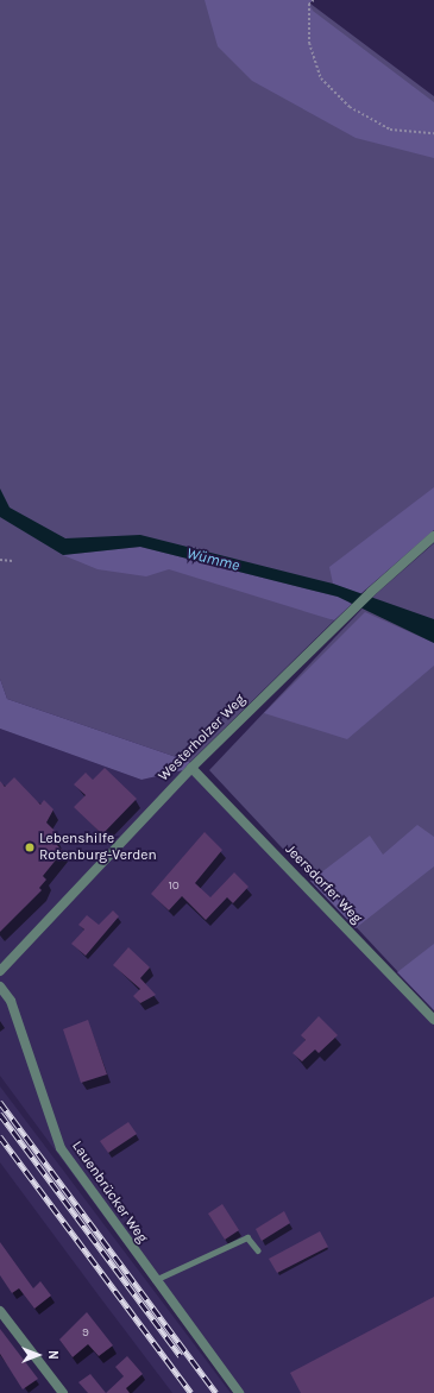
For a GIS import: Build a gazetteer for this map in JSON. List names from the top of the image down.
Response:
{
  "streets": {
    "street": ["Westerholzer Weg", "Jeersdorfer Weg", "Lauenbrücker Weg"]
  },
  "crossings": [
    ["Westerholzer Weg", "Jeersdorfer Weg"]
  ],
  "water": ["Wümme"],
  "places": ["Lebenshilfe Rotenburg-Verden"],
  "house_numbers": ["10", "9"],
  "north": "right"
}
